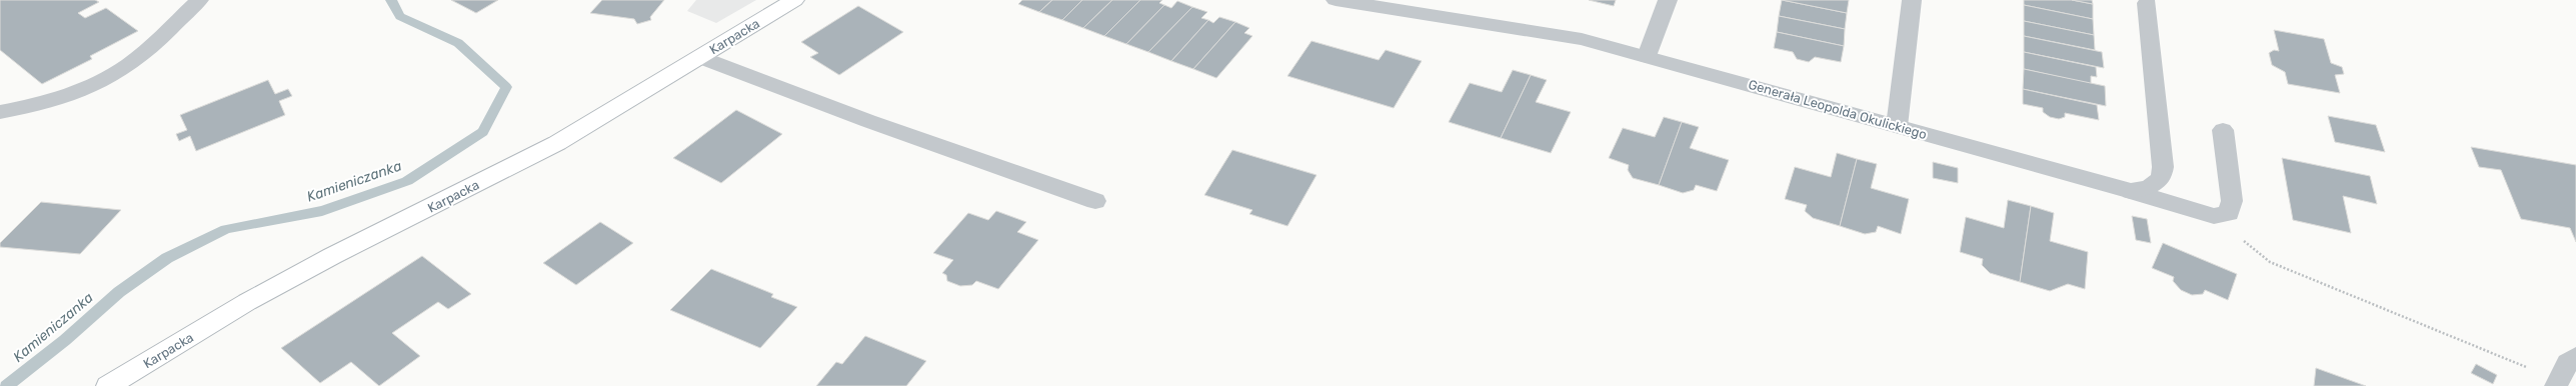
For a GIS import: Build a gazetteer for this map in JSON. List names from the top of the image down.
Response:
{
  "streets": {
    "street": ["Karpacka", "Generała Leopolda Okulickiego"]
  },
  "water": ["Kamieniczanka"]
}
